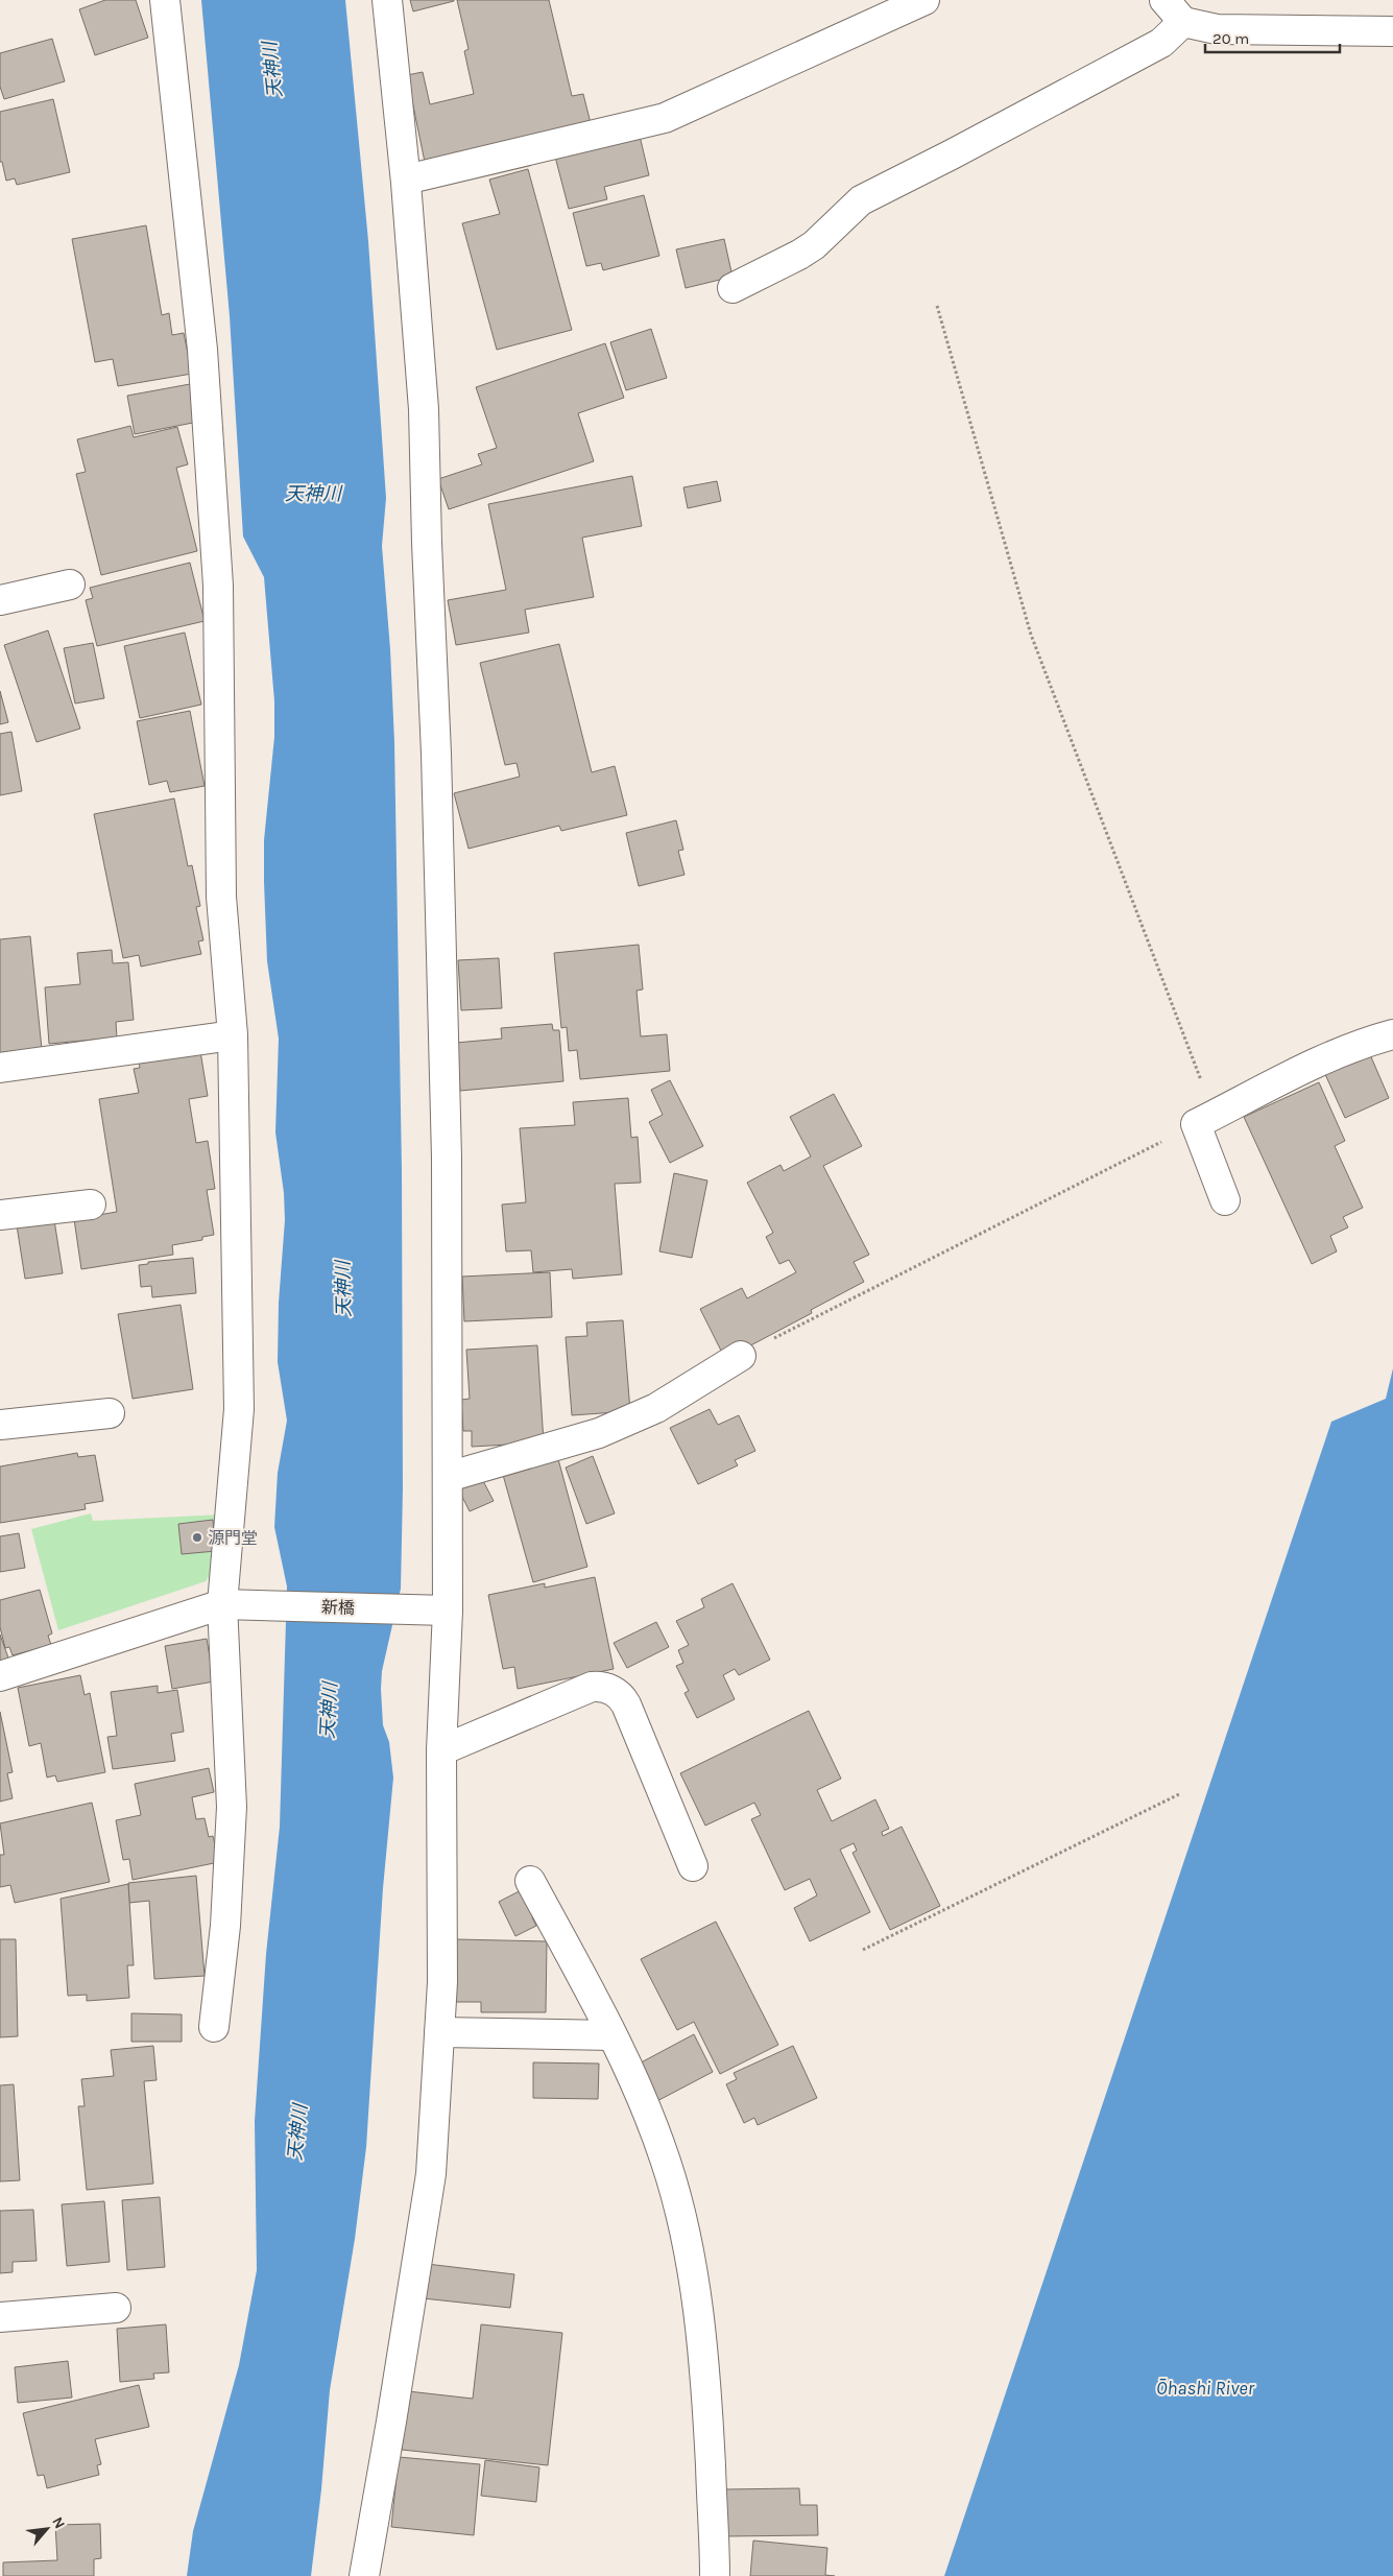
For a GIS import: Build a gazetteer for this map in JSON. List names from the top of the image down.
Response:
{
  "streets": {
    "street": ["新橋"]
  },
  "water": ["天神川", "Ōhashi River"],
  "places": ["源門堂"],
  "scale_bar": "20 m",
  "north": "top right"
}
